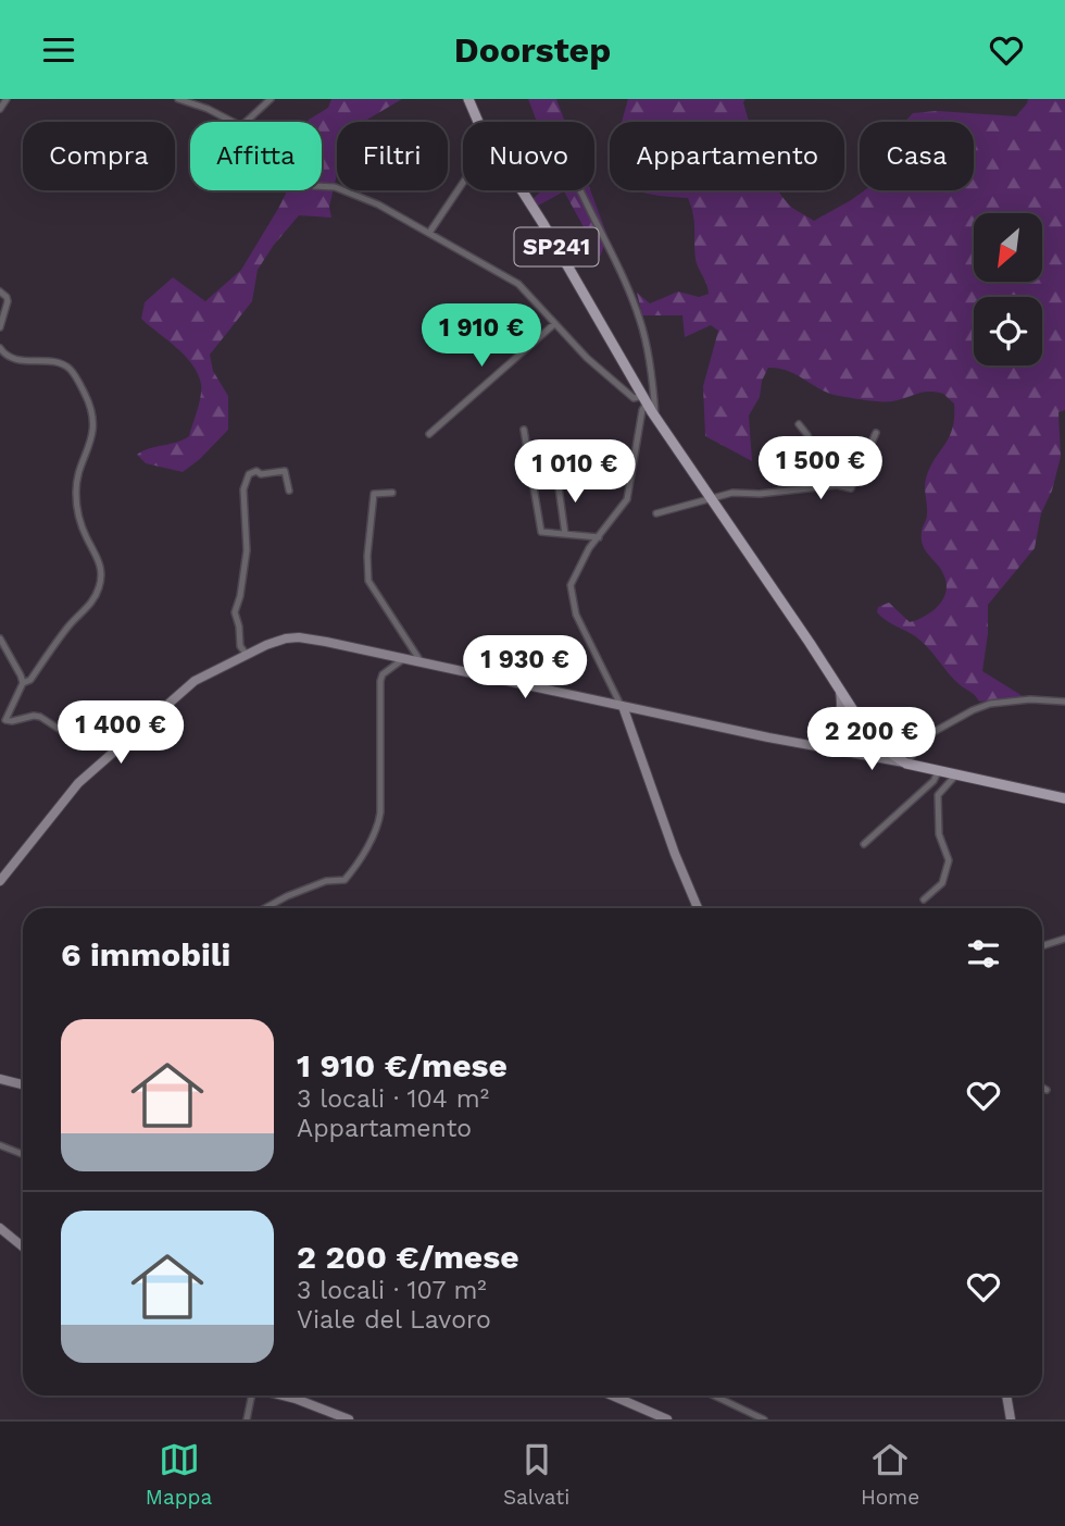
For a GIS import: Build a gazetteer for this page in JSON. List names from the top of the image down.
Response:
{
  "streets": {
    "main road": ["SP241"]
  },
  "north": "bottom left",
  "page": {
    "header": "Doorstep",
    "chip": [
      "Compra",
      "Affitta",
      "Filtri",
      "Nuovo",
      "Appartamento",
      "Casa"
    ],
    "price": [
      "1 910 €",
      "1 500 €",
      "1 010 €",
      "1 930 €",
      "1 400 €",
      "2 200 €"
    ],
    "heading": "6 immobili",
    "list": [
      {
        "name": "1 910 €/mese",
        "note": "3 locali · 104 m² · Appartamento"
      },
      {
        "name": "2 200 €/mese",
        "note": "3 locali · 107 m² · Viale del Lavoro"
      }
    ],
    "tabs": ["Mappa", "Salvati", "Home"]
  }
}
